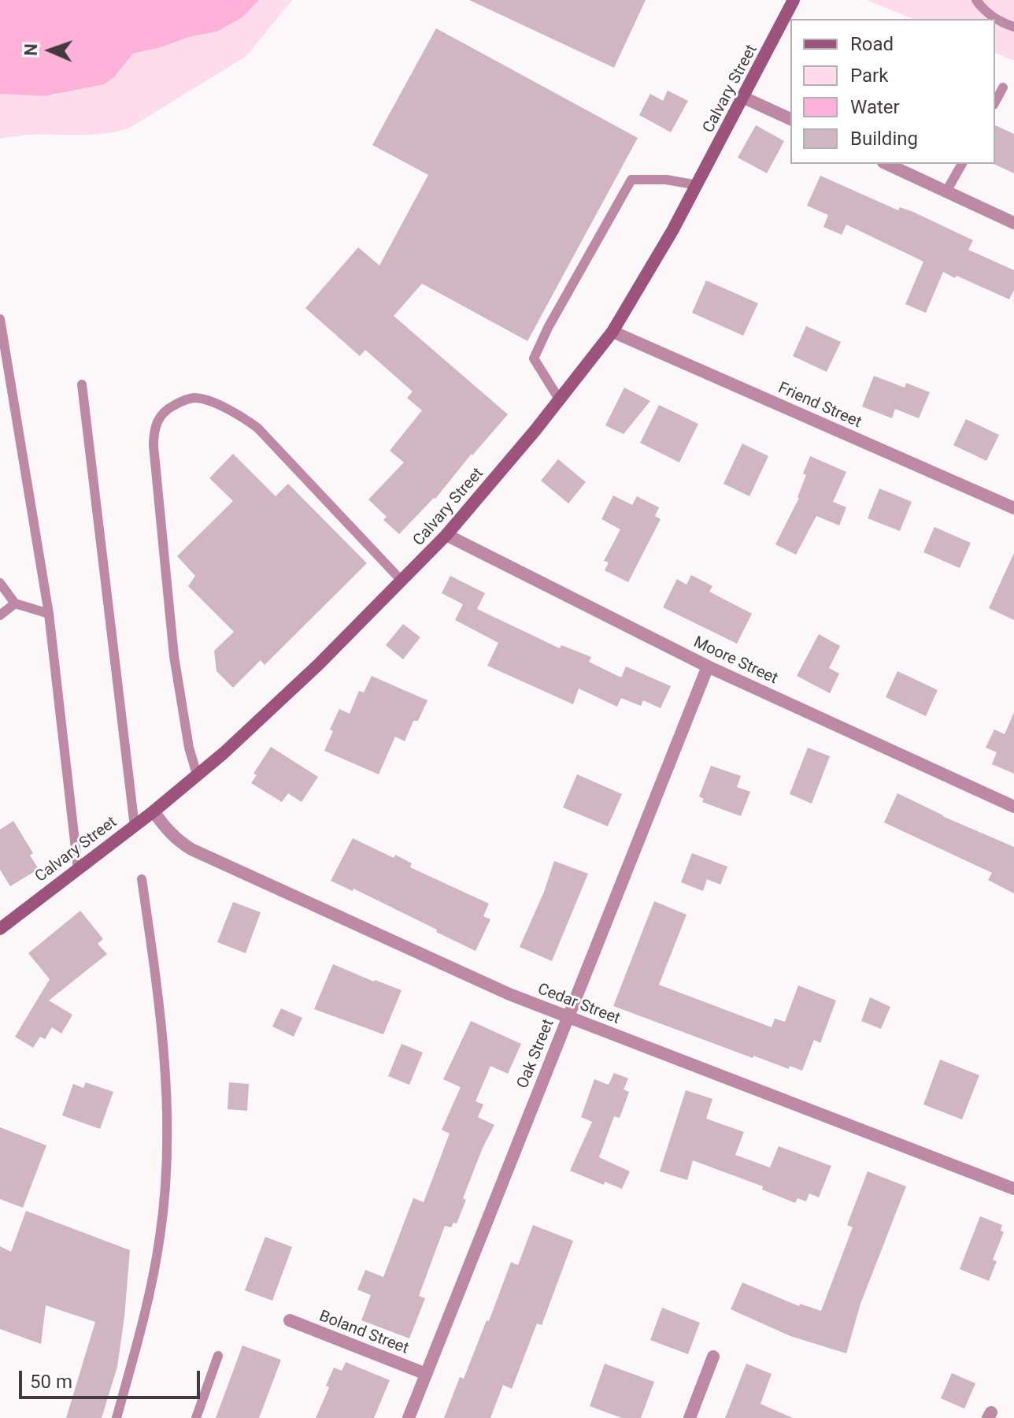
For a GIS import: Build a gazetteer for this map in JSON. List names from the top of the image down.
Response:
{
  "streets": {
    "street": [
      "Calvary Street",
      "Friend Street",
      "Moore Street",
      "Cedar Street",
      "Oak Street",
      "Boland Street"
    ]
  },
  "crossings": [
    ["Calvary Street", "Friend Street"],
    ["Calvary Street", "Moore Street"],
    ["Calvary Street", "Cedar Street"],
    ["Moore Street", "Oak Street"],
    ["Cedar Street", "Oak Street"],
    ["Oak Street", "Boland Street"]
  ],
  "legend": [
    "Road",
    "Park",
    "Water",
    "Building"
  ],
  "scale_bar": "50 m",
  "north": "left"
}
